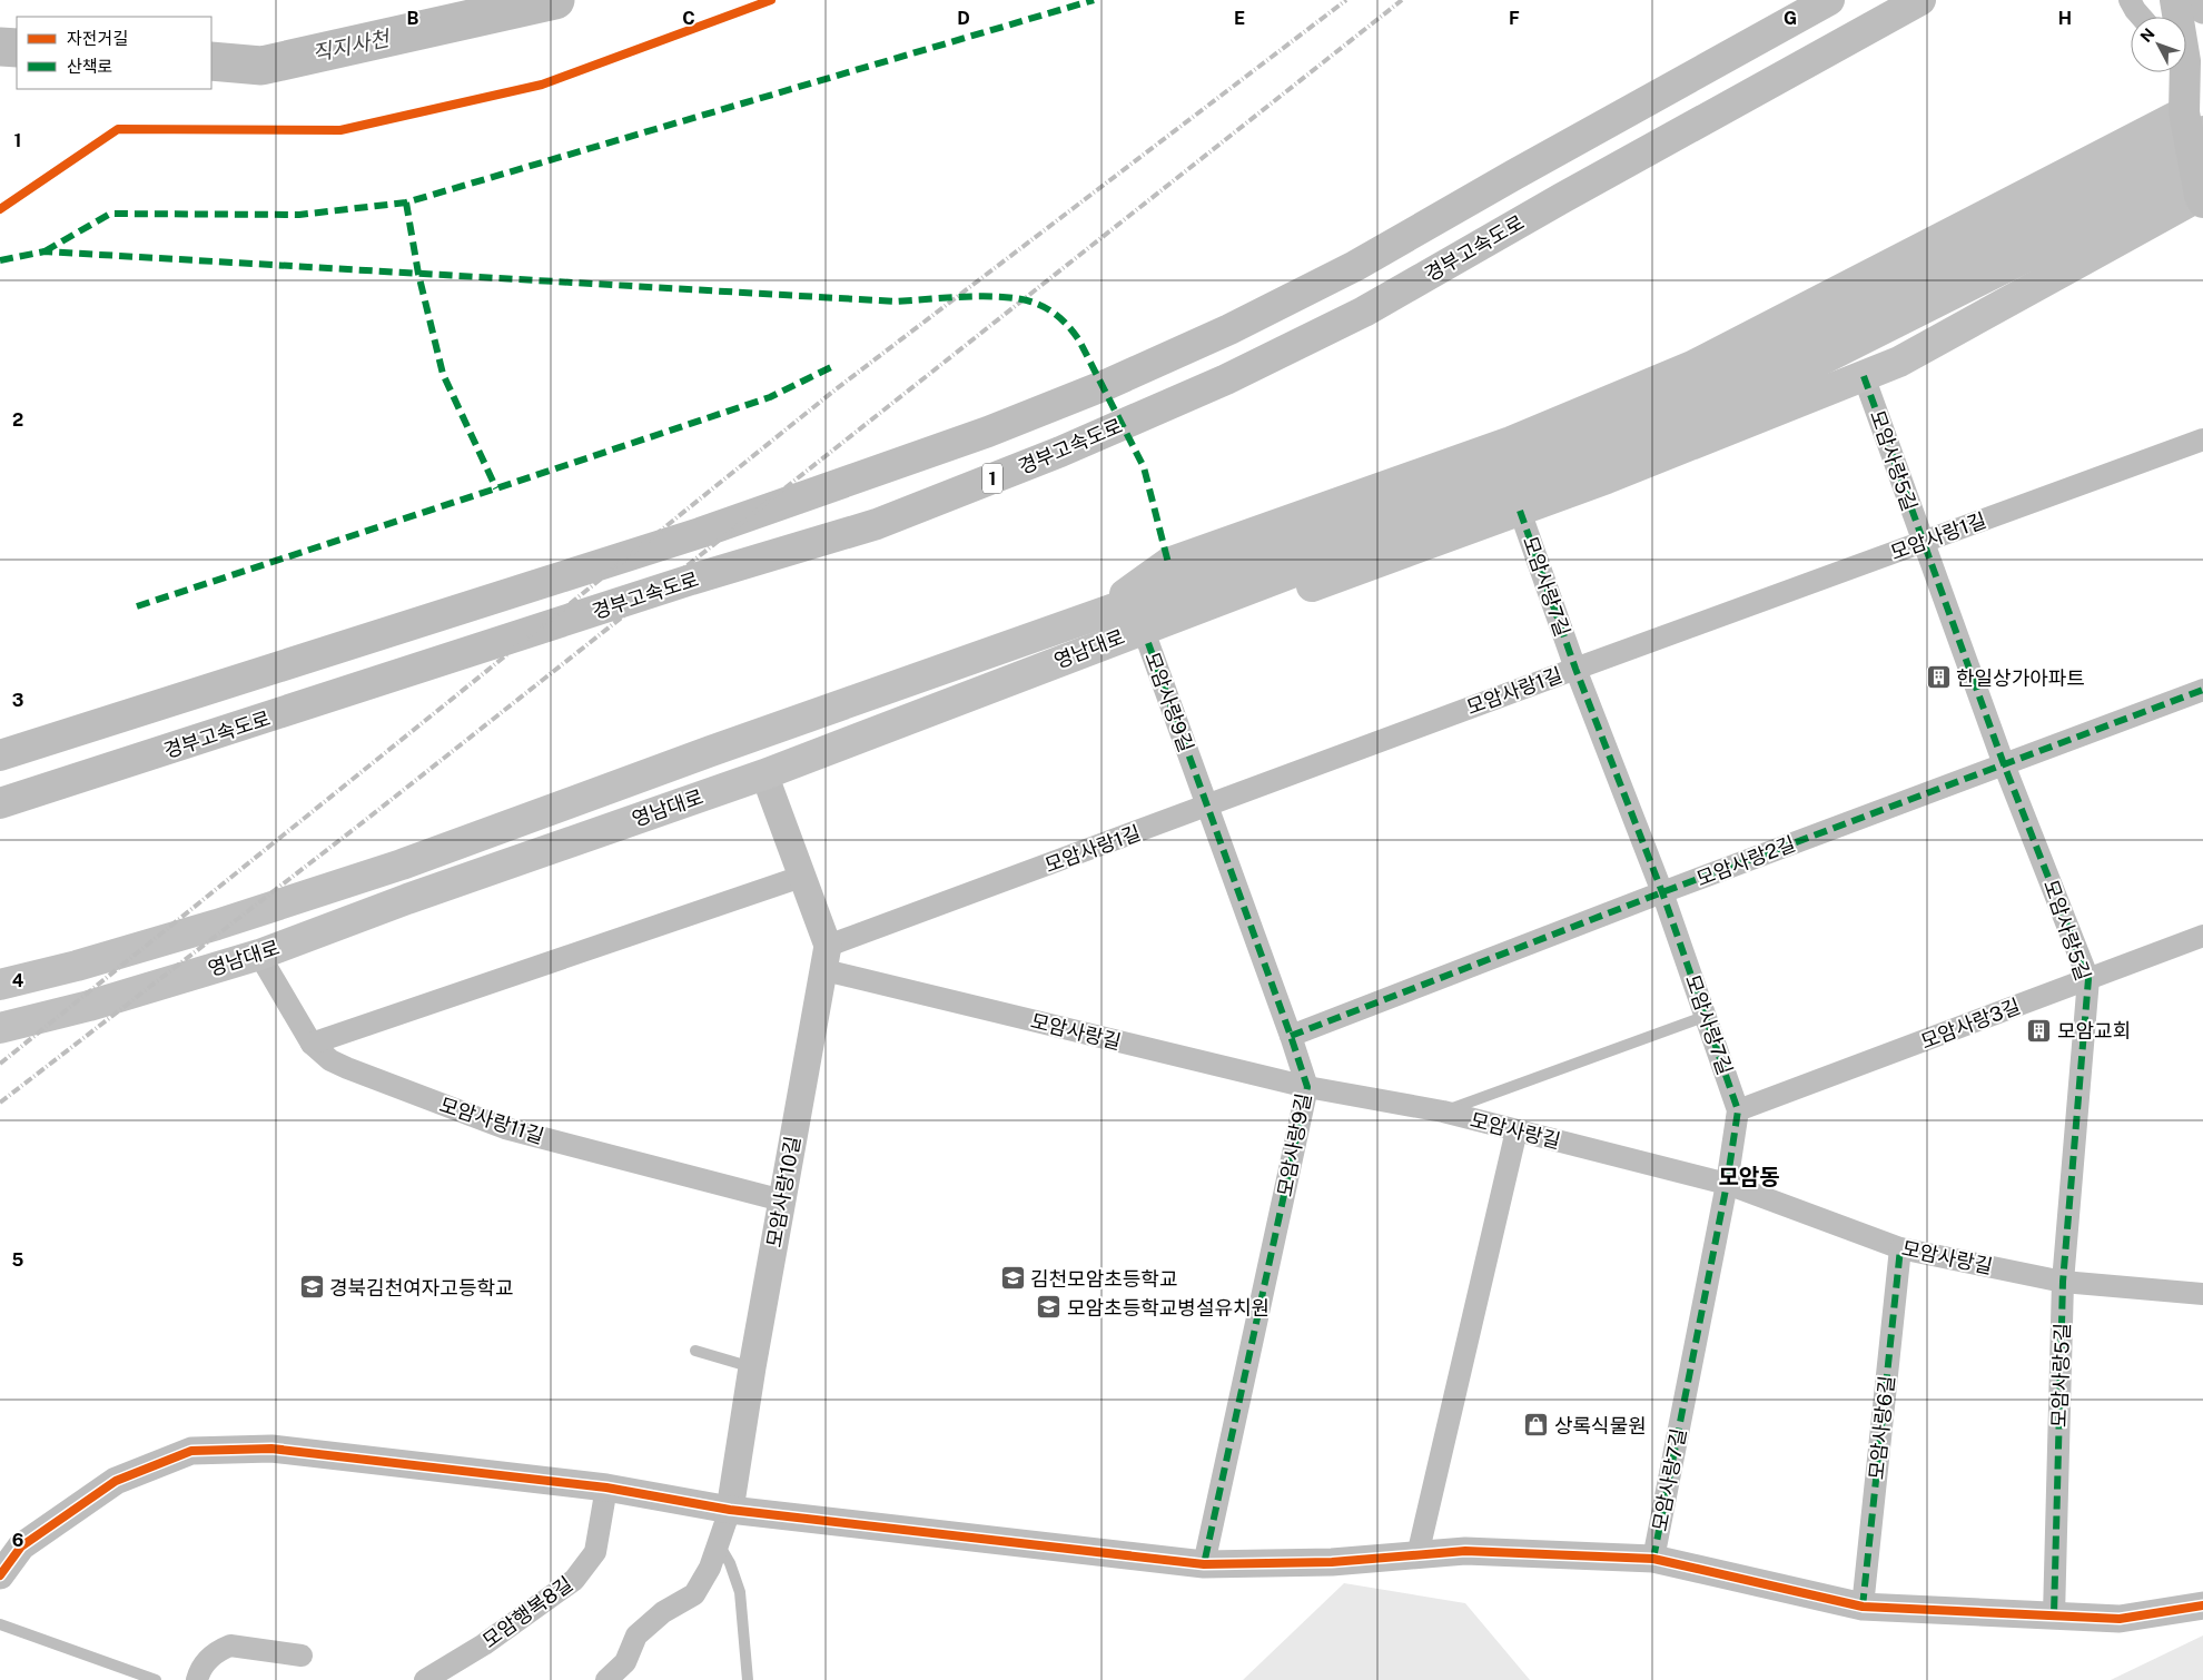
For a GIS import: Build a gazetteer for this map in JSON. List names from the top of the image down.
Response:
{
  "streets": {
    "main road": ["경부고속도로", "1", "영남대로"],
    "street": [
      "모암사랑5길",
      "모암사랑1길",
      "모암사랑7길",
      "모암사랑9길",
      "모암사랑2길",
      "모암사랑3길",
      "모암사랑길",
      "모암사랑11길",
      "모암사랑10길",
      "모암사랑6길",
      "모암행복8길"
    ]
  },
  "crossings": [
    ["모암사랑5길", "모암사랑1길"],
    ["모암사랑5길", "모암사랑2길"],
    ["모암사랑5길", "모암사랑3길"],
    ["모암사랑5길", "모암사랑길"],
    ["모암사랑1길", "모암사랑7길"],
    ["모암사랑1길", "모암사랑9길"],
    ["모암사랑1길", "모암사랑길"],
    ["모암사랑1길", "모암사랑10길"],
    ["모암사랑7길", "모암사랑2길"],
    ["모암사랑7길", "모암사랑3길"],
    ["모암사랑7길", "모암사랑길"],
    ["영남대로", "모암사랑11길"],
    ["모암사랑9길", "모암사랑2길"],
    ["모암사랑9길", "모암사랑길"],
    ["모암사랑길", "모암사랑10길"],
    ["모암사랑길", "모암사랑6길"],
    ["모암사랑11길", "모암사랑10길"]
  ],
  "districts": ["모암동"],
  "water": ["직지사천"],
  "places": {
    "building": ["한일상가아파트", "모암교회"],
    "school or university": ["김천모암초등학교", "경북김천여자고등학교", "모암초등학교병설유치원"],
    "shop": ["상록식물원"]
  },
  "legend": ["자전거길", "산책로"],
  "north": "top left",
  "grid": {
    "columns": [
      "B",
      "C",
      "D",
      "E",
      "F",
      "G",
      "H"
    ],
    "rows": [
      "1",
      "2",
      "3",
      "4",
      "5",
      "6"
    ]
  }
}
